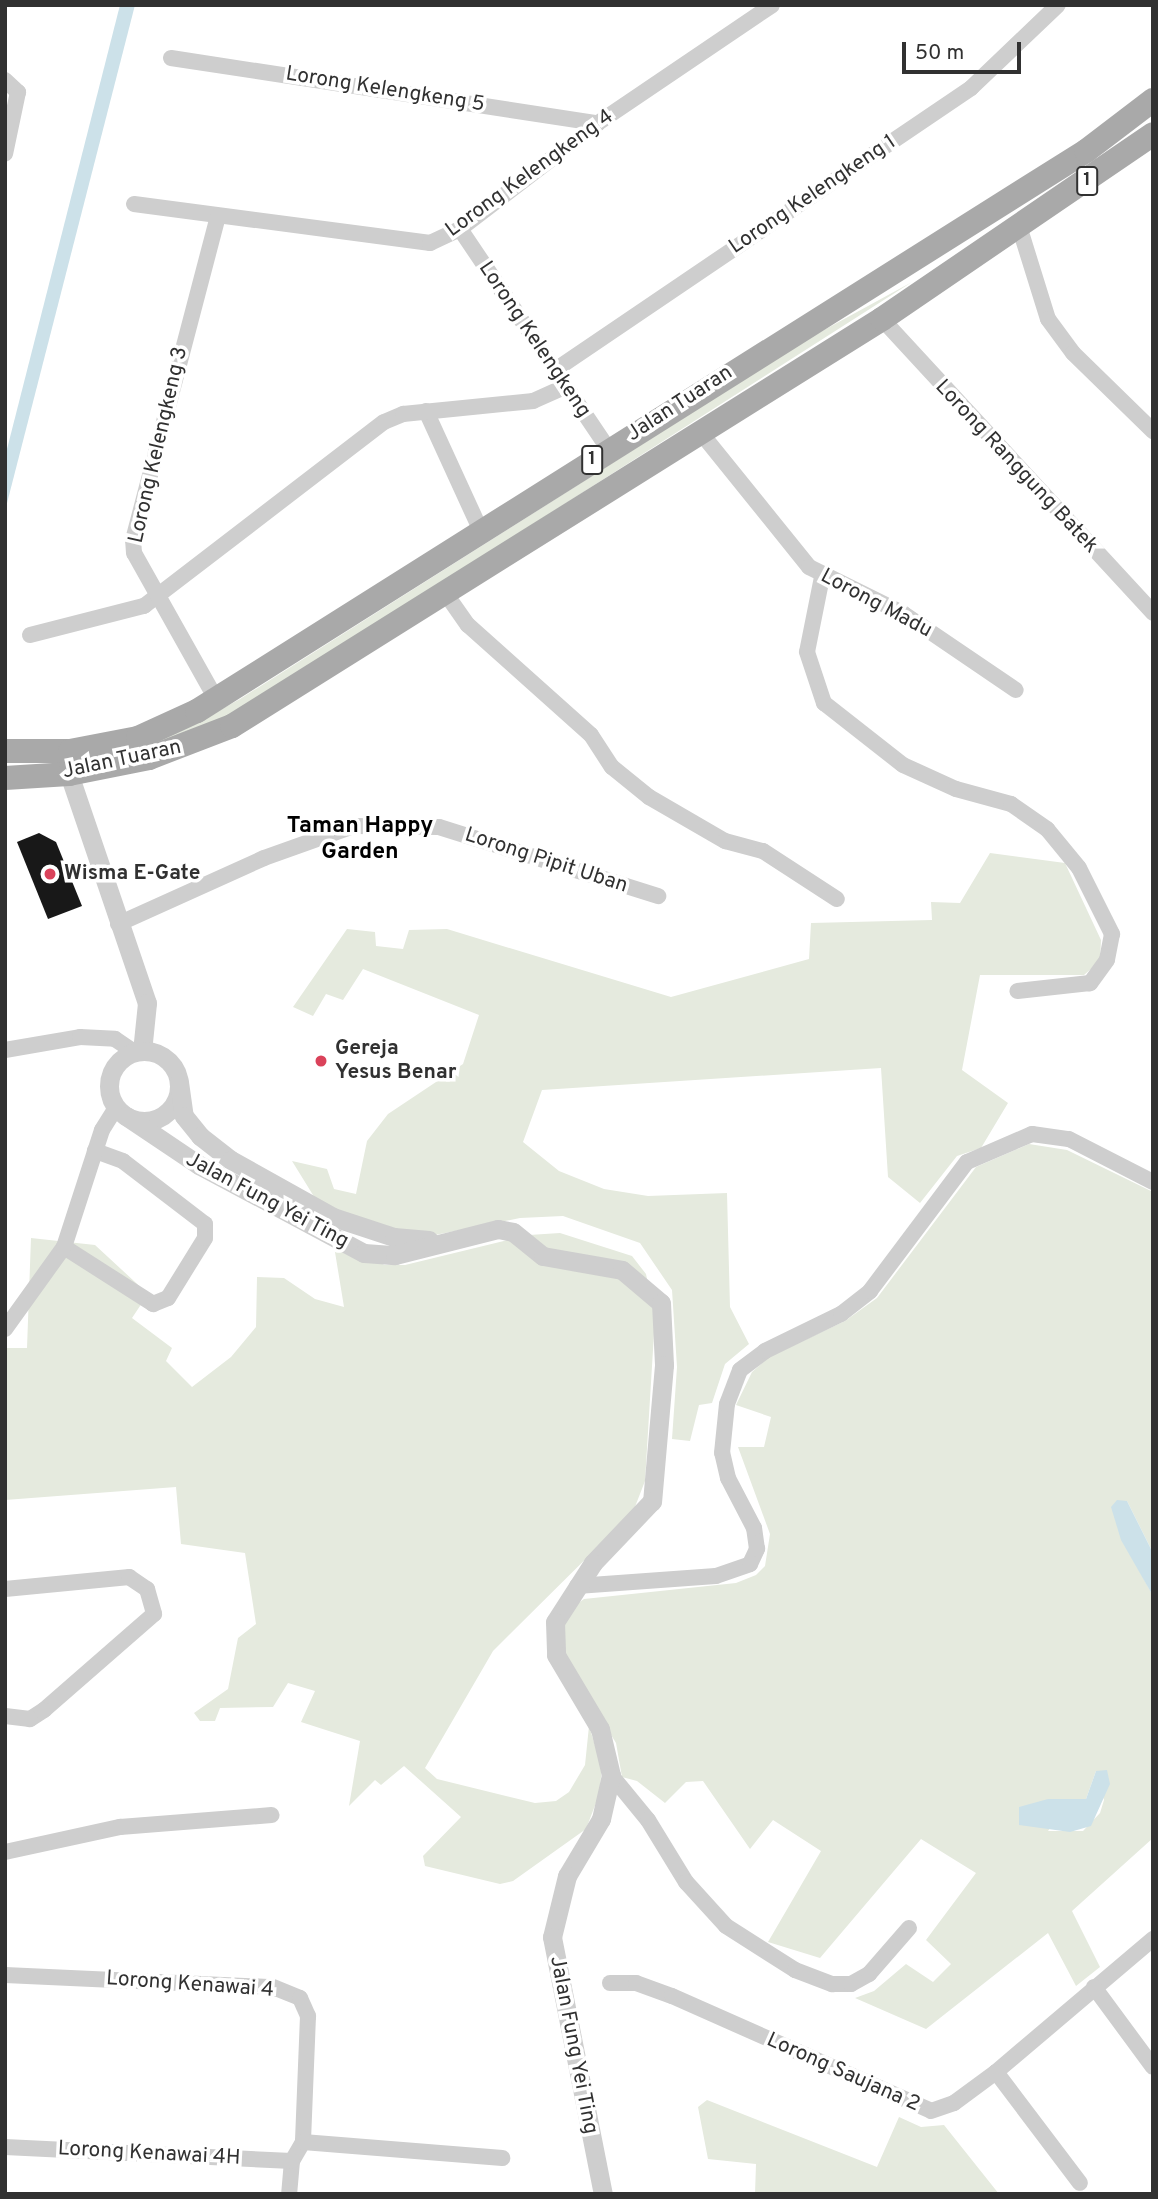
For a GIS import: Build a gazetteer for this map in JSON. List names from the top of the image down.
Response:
{
  "streets": {
    "main road": ["1", "Jalan Tuaran"],
    "street": [
      "Lorong Kelengkeng 5",
      "Lorong Kelengkeng 4",
      "Lorong Kelengkeng 1",
      "Lorong Kelengkeng",
      "Lorong Kelengkeng 3",
      "Lorong Ranggung Batek",
      "Lorong Madu",
      "Lorong Pipit Uban",
      "Jalan Fung Yei Ting",
      "Lorong Kenawai 4",
      "Lorong Saujana 2",
      "Lorong Kenawai 4H"
    ]
  },
  "crossings": [
    ["Lorong Kelengkeng 5", "Lorong Kelengkeng 4"],
    ["Lorong Kelengkeng 4", "Lorong Kelengkeng"],
    ["Lorong Kelengkeng 4", "Lorong Kelengkeng 3"],
    ["Lorong Kelengkeng 1", "Lorong Kelengkeng"],
    ["Lorong Kelengkeng", "Jalan Tuaran"],
    ["Jalan Tuaran", "Lorong Kelengkeng 3"],
    ["Jalan Tuaran", "Lorong Ranggung Batek"],
    ["Jalan Tuaran", "Lorong Madu"],
    ["Lorong Kenawai 4", "Lorong Kenawai 4H"]
  ],
  "districts": ["Taman Happy Garden"],
  "places": ["Wisma E-Gate", "Gereja Yesus Benar"],
  "scale_bar": "50 m"
}
